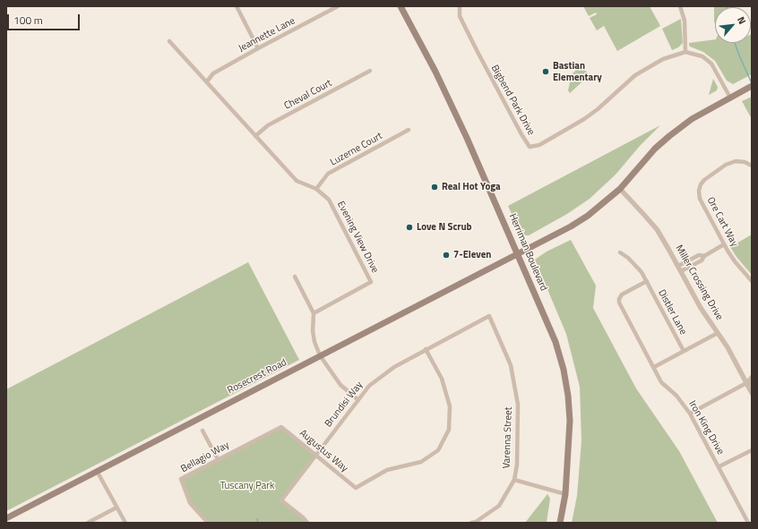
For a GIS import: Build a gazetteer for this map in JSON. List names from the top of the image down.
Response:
{
  "streets": {
    "main road": ["Herriman Boulevard", "Rosecrest Road"],
    "street": [
      "Jeannette Lane",
      "Cheval Court",
      "Bigbend Park Drive",
      "Luzerne Court",
      "Ore Cart Way",
      "Evening View Drive",
      "Miller Crossing Drive",
      "Distler Lane",
      "Brundisi Way",
      "Iron King Drive",
      "Varenna Street",
      "Augustus Way",
      "Bellagio Way"
    ]
  },
  "crossings": [
    ["Jeannette Lane", "Evening View Drive"],
    ["Cheval Court", "Evening View Drive"],
    ["Luzerne Court", "Evening View Drive"],
    ["Herriman Boulevard", "Rosecrest Road"],
    ["Miller Crossing Drive", "Rosecrest Road"],
    ["Distler Lane", "Iron King Drive"],
    ["Brundisi Way", "Varenna Street"],
    ["Brundisi Way", "Augustus Way"],
    ["Augustus Way", "Bellagio Way"]
  ],
  "parks": ["Tuscany Park"],
  "places": [
    "Bastian Elementary",
    "Real Hot Yoga",
    "Love N Scrub",
    "7-Eleven"
  ],
  "scale_bar": "100 m",
  "north": "top right"
}
